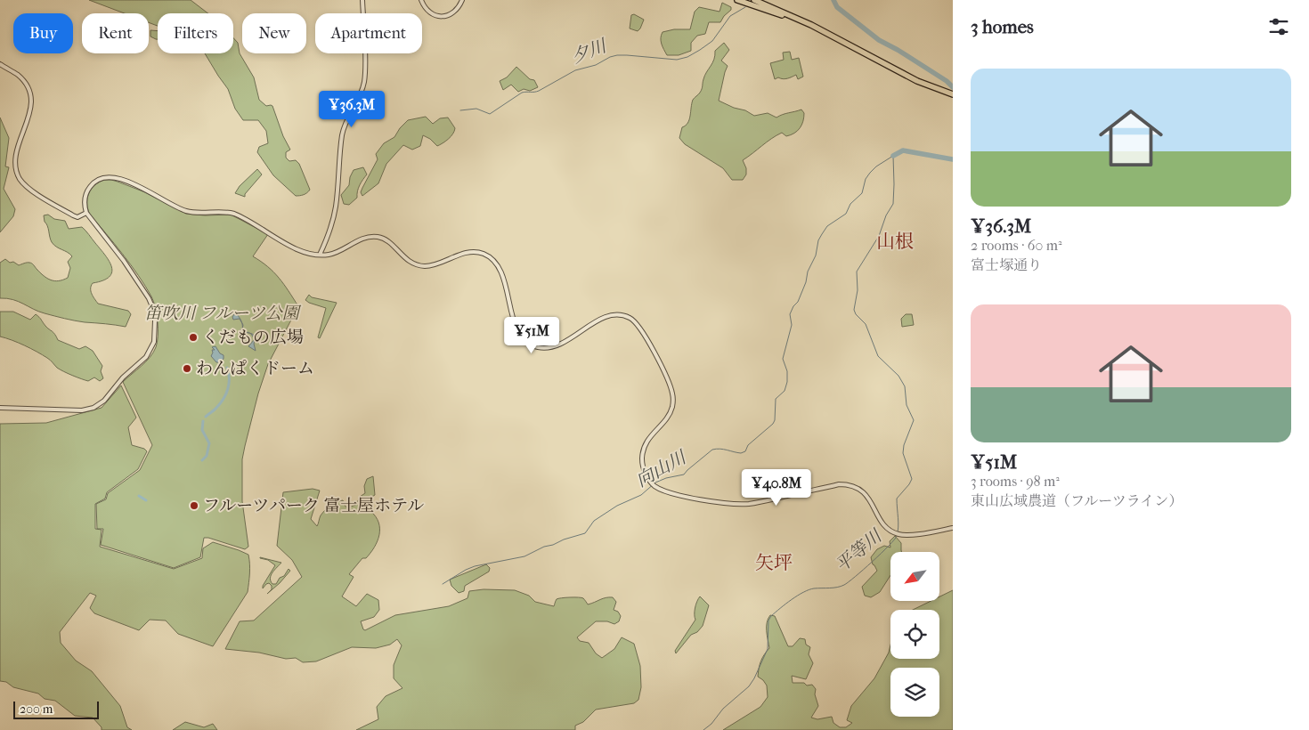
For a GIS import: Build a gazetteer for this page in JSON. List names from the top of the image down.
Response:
{
  "districts": ["山根", "矢坪"],
  "water": ["夕川", "向山川", "平等川"],
  "parks": ["笛吹川 フルーツ公園"],
  "places": ["くだもの広場", "わんぱくドーム", "フルーツパーク 富士屋ホテル"],
  "scale_bar": "200 m",
  "north": "bottom left",
  "page": {
    "heading": "3 homes",
    "chip": [
      "Buy",
      "Rent",
      "Filters",
      "New",
      "Apartment"
    ],
    "list": [
      {
        "name": "¥36.3M",
        "note": "2 rooms · 60 m² · 富士塚通り"
      },
      {
        "name": "¥51M",
        "note": "3 rooms · 98 m² · 東山広域農道（フルーツライン）"
      }
    ],
    "price": ["¥36.3M", "¥51M", "¥40.8M"],
    "scale": "200 m"
  }
}
